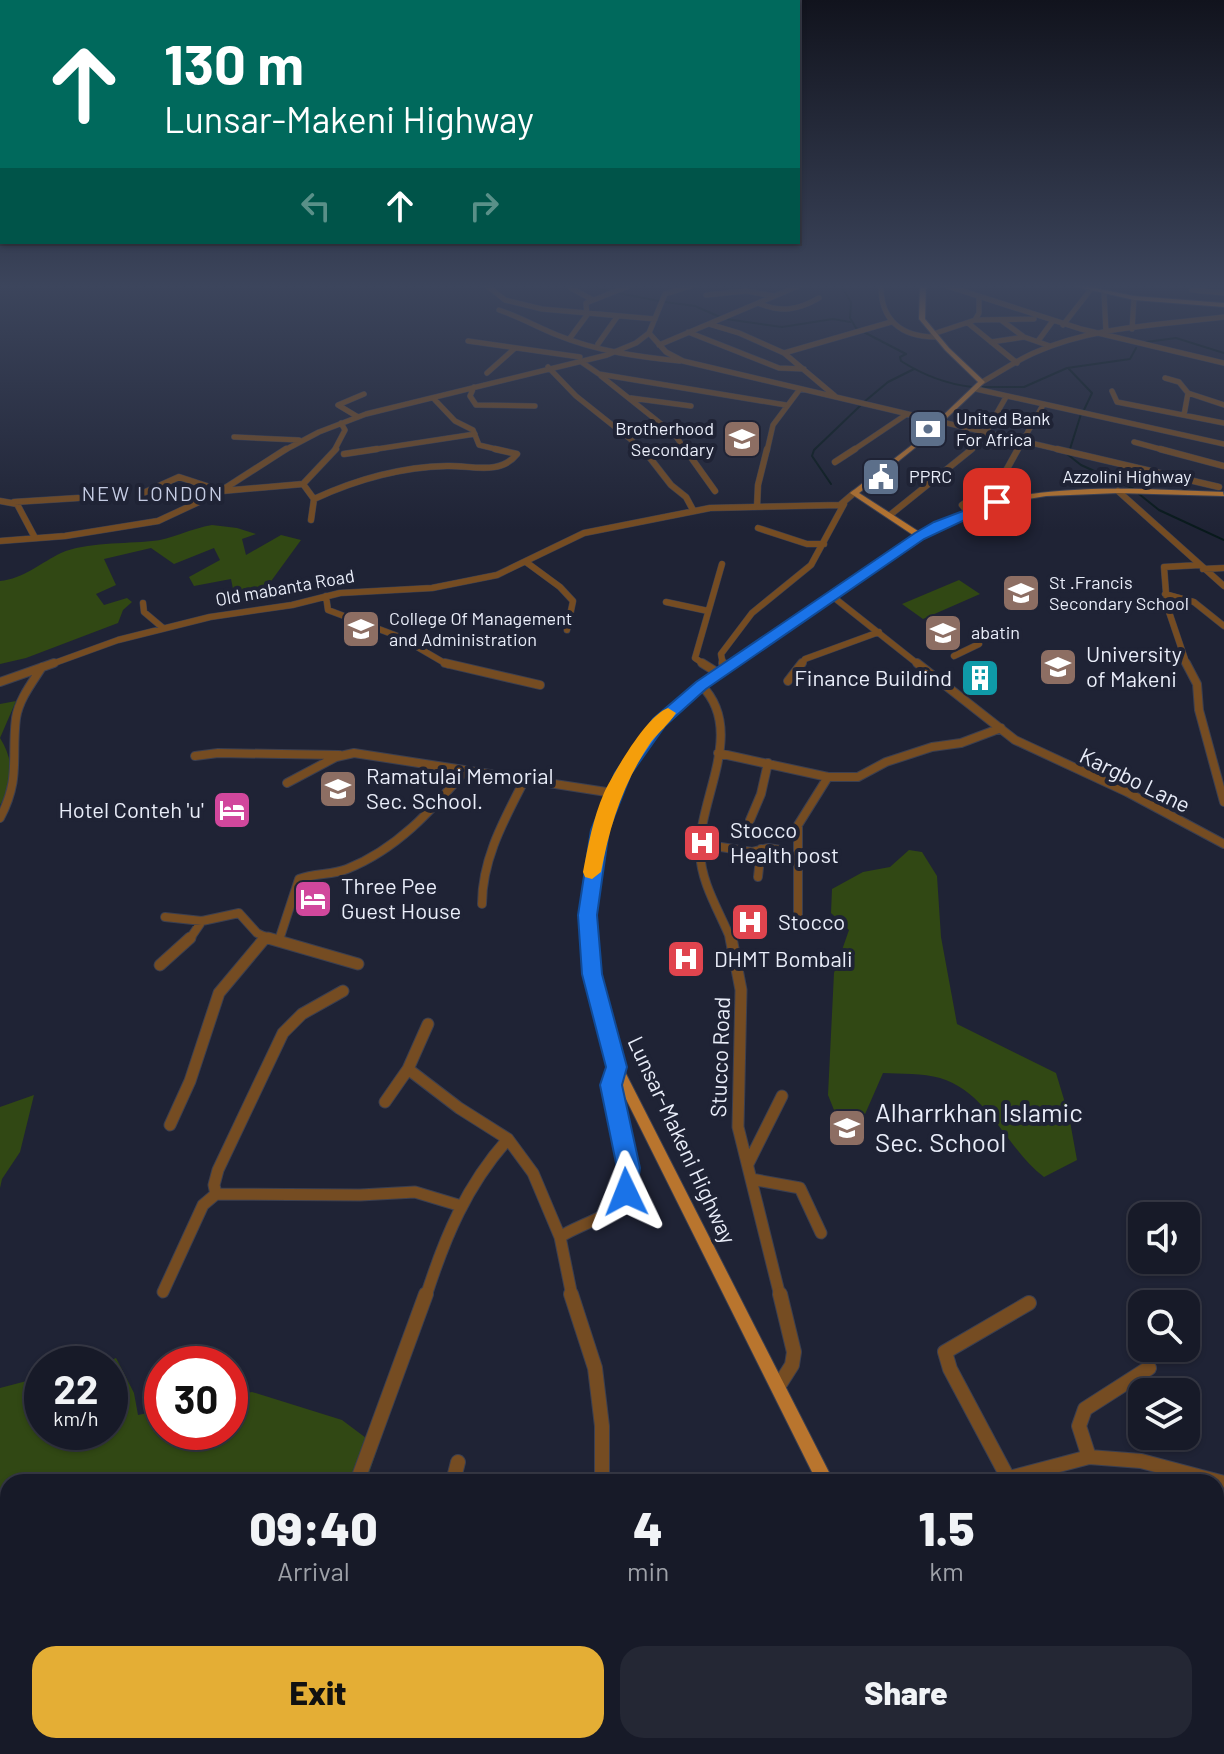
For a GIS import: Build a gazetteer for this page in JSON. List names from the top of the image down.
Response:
{
  "streets": {
    "main road": ["Azzolini Highway", "Lunsar-Makeni Highway"],
    "street": ["Old mabanta Road", "Kargbo Lane", "Stucco Road"]
  },
  "crossings": [
    ["Azzolini Highway", "Stucco Road"],
    ["Azzolini Highway", "Lunsar-Makeni Highway"],
    ["Stucco Road", "Lunsar-Makeni Highway"]
  ],
  "districts": ["NEW LONDON"],
  "places": {
    "bank": ["United Bank For Africa"],
    "school or university": [
      "Brotherhood Secondary",
      "St .Francis Secondary School",
      "College Of Management and Administration",
      "abatin",
      "University of Makeni",
      "Ramatulai Memorial Sec. School.",
      "Alharrkhan Islamic Sec. School"
    ],
    "public building": ["PPRC"],
    "building": ["Finance Buildind"],
    "hotel": ["Hotel Conteh 'u'", "Three Pee Guest House"],
    "hospital": ["Stocco Health post", "Stocco", "DHMT Bombali"]
  },
  "page": {
    "turn": ["130 m", "Lunsar-Makeni Highway"],
    "speed": "22 km/h",
    "limit": "30",
    "eta": [
      "09:40",
      "Arrival",
      "4",
      "min",
      "1.5",
      "km"
    ],
    "buttons": ["Exit", "Share"]
  }
}
